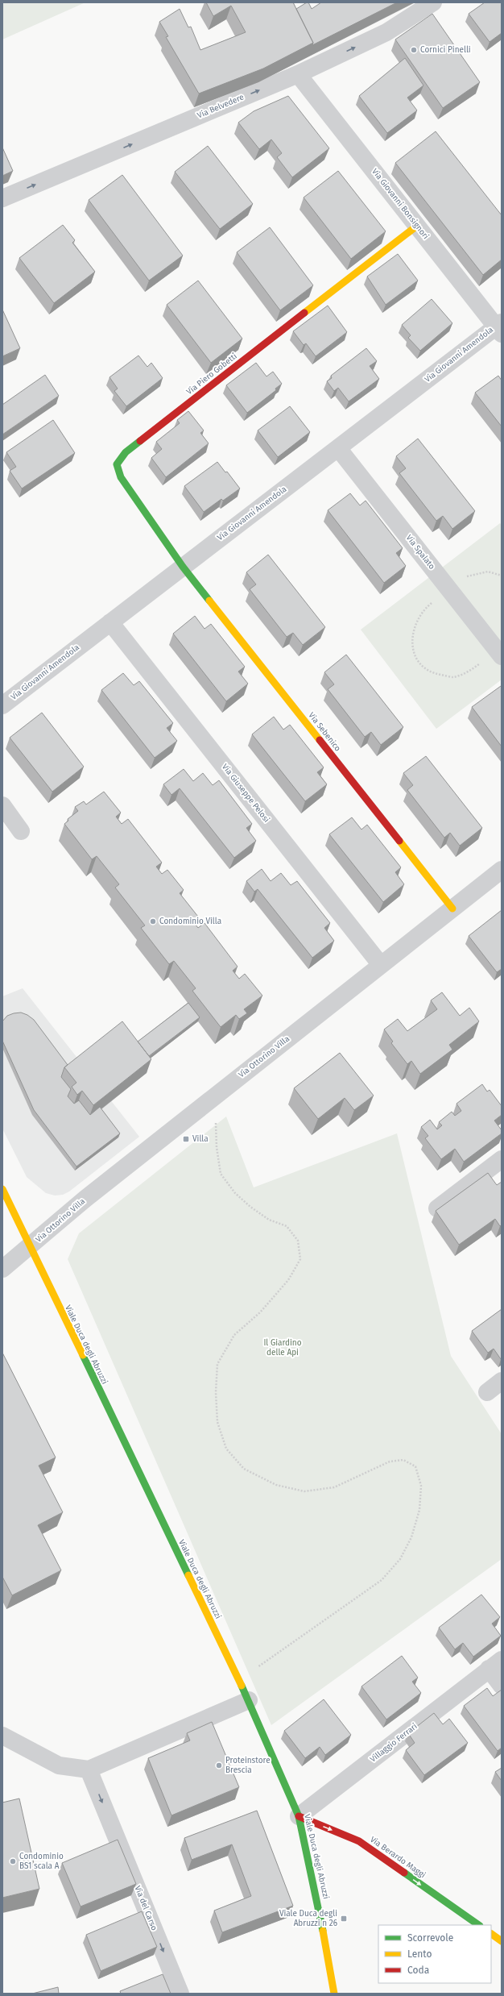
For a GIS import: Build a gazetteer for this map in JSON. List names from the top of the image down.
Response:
{
  "streets": {
    "street": [
      "Via Belvedere",
      "Via Giovanni Bonsignori",
      "Via Giovanni Amendola",
      "Via Piero Gobetti",
      "Via Spalato",
      "Via Sebenico",
      "Via Giuseppe Pelosi",
      "Via Ottorino Villa",
      "Viale Duca degli Abruzzi",
      "Villaggio Ferrari",
      "Via Berardo Maggi",
      "Via del Carso"
    ]
  },
  "crossings": [
    ["Via Belvedere", "Via Giovanni Bonsignori"],
    ["Via Giovanni Bonsignori", "Via Giovanni Amendola"],
    ["Via Giovanni Bonsignori", "Via Piero Gobetti"],
    ["Via Giovanni Amendola", "Via Piero Gobetti"],
    ["Via Giovanni Amendola", "Via Spalato"],
    ["Via Giovanni Amendola", "Via Sebenico"],
    ["Via Giovanni Amendola", "Via Giuseppe Pelosi"],
    ["Via Piero Gobetti", "Via Sebenico"],
    ["Via Sebenico", "Via Ottorino Villa"],
    ["Via Giuseppe Pelosi", "Via Ottorino Villa"],
    ["Via Ottorino Villa", "Viale Duca degli Abruzzi"],
    ["Viale Duca degli Abruzzi", "Villaggio Ferrari"],
    ["Viale Duca degli Abruzzi", "Via Berardo Maggi"],
    ["Villaggio Ferrari", "Via Berardo Maggi"]
  ],
  "one_way": ["Via Belvedere", "Via Berardo Maggi", "Via del Carso"],
  "parks": ["Il Giardino delle Api"],
  "places": {
    "other": [
      "Cornici Pinelli",
      "Condominio Villa",
      "Proteinstore Brescia",
      "Condominio BS1 scala A"
    ],
    "transit": ["Villa", "Viale Duca degli Abruzzi n 26"]
  },
  "legend": ["Scorrevole", "Lento", "Coda"]
}
